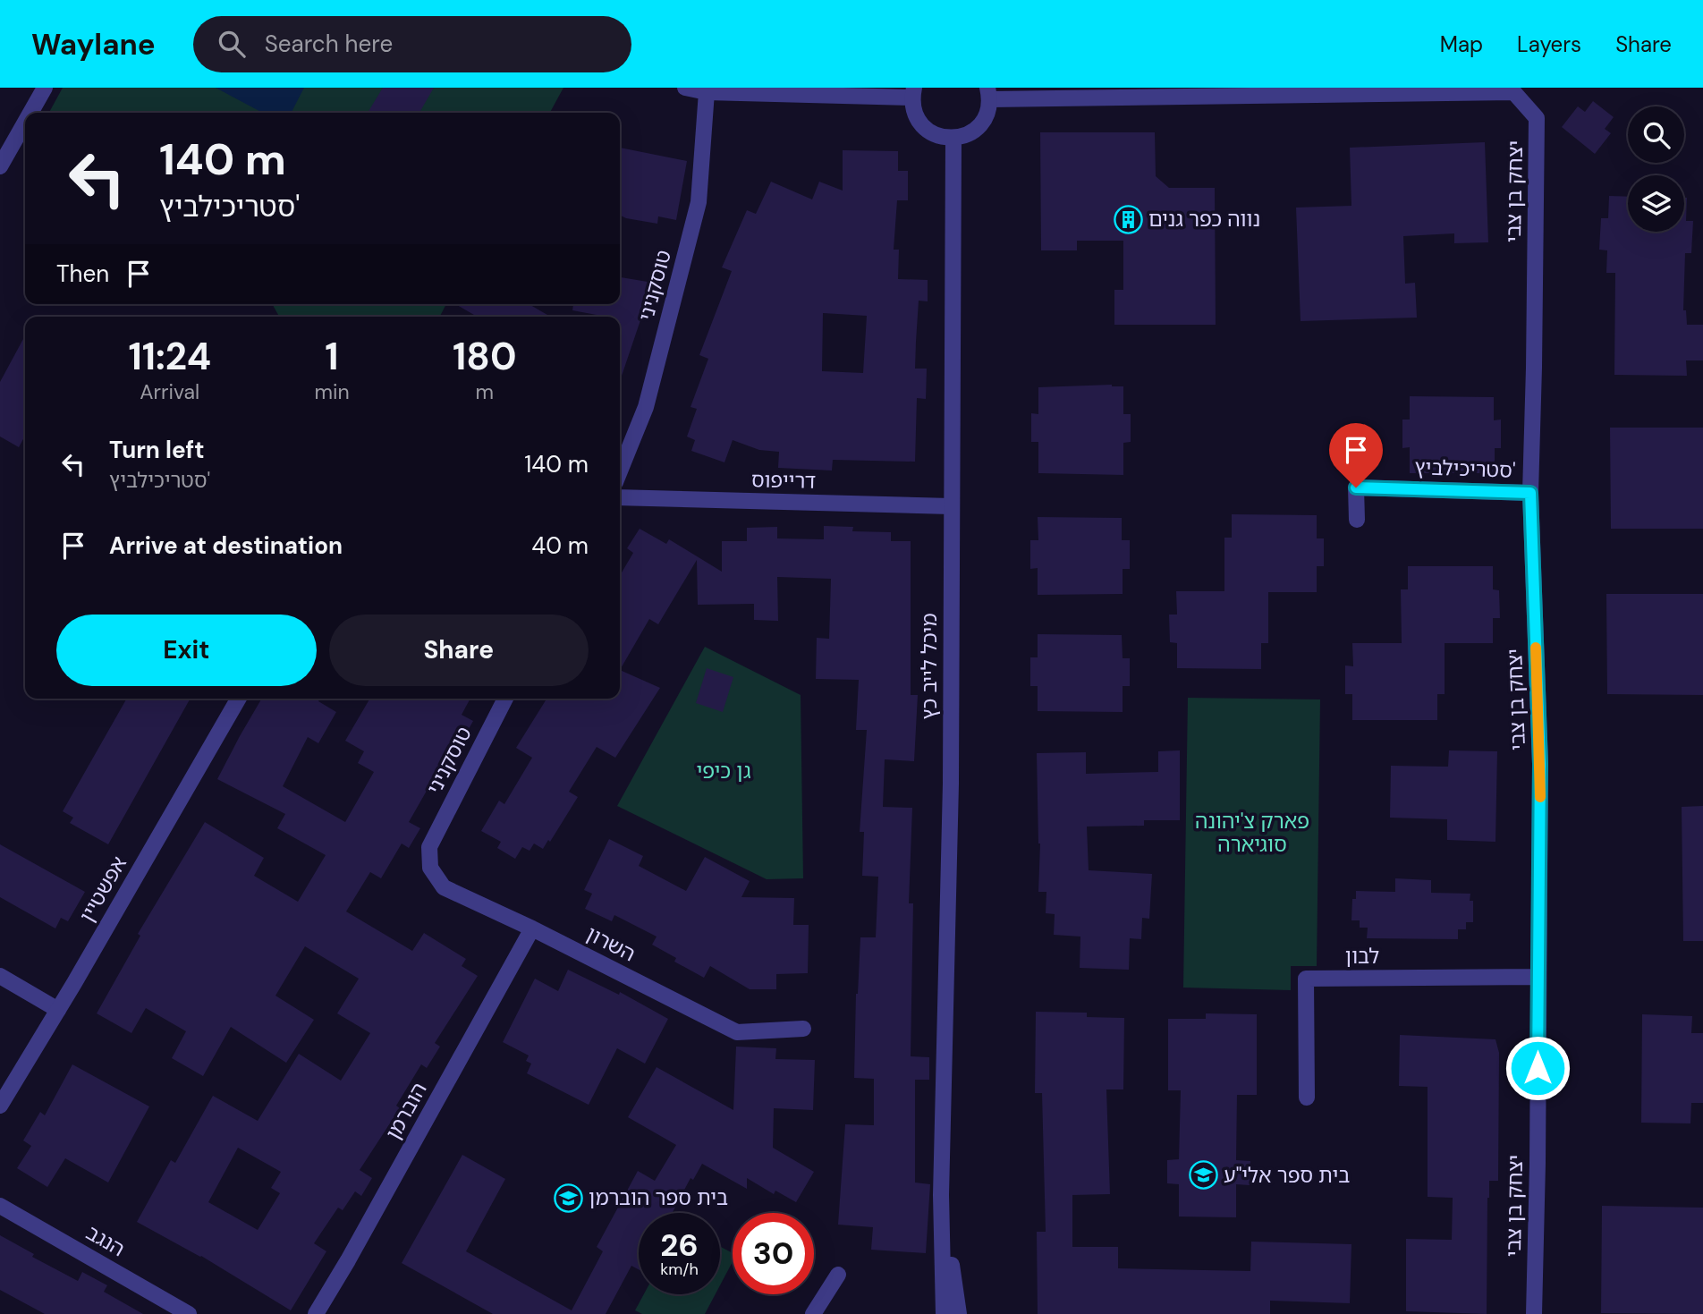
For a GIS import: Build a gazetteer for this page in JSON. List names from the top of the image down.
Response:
{
  "streets": {
    "street": [
      "יצחק בן צבי",
      "טוסקניני",
      "סטריכילביץ'",
      "דרייפוס",
      "מיכל לייב כץ",
      "אפשטיין",
      "השרון",
      "לבון",
      "הוברמן",
      "הנגב"
    ]
  },
  "crossings": [
    ["יצחק בן צבי", "סטריכילביץ'"],
    ["יצחק בן צבי", "לבון"],
    ["טוסקניני", "השרון"],
    ["דרייפוס", "מיכל לייב כץ"],
    ["השרון", "הוברמן"]
  ],
  "parks": ["גן כיפי", "פארק צ'יהונה סוגיארה"],
  "places": {
    "building": ["נווה כפר גנים"],
    "school or university": ["בית ספר אלי\"ע", "בית ספר הוברמן"]
  },
  "page": {
    "header": "Waylane",
    "search": "Search here",
    "nav": ["Map", "Layers", "Share"],
    "turn": ["140 m", "סטריכילביץ'"],
    "then": "Then",
    "eta": [
      "11:24",
      "Arrival",
      "1",
      "min",
      "180",
      "m"
    ],
    "list": [
      {
        "name": "Turn left",
        "note": "סטריכילביץ'",
        "value": "140 m"
      },
      {
        "name": "Arrive at destination",
        "value": "40 m"
      }
    ],
    "buttons": ["Exit", "Share"],
    "speed": "26 km/h",
    "limit": "30"
  }
}
